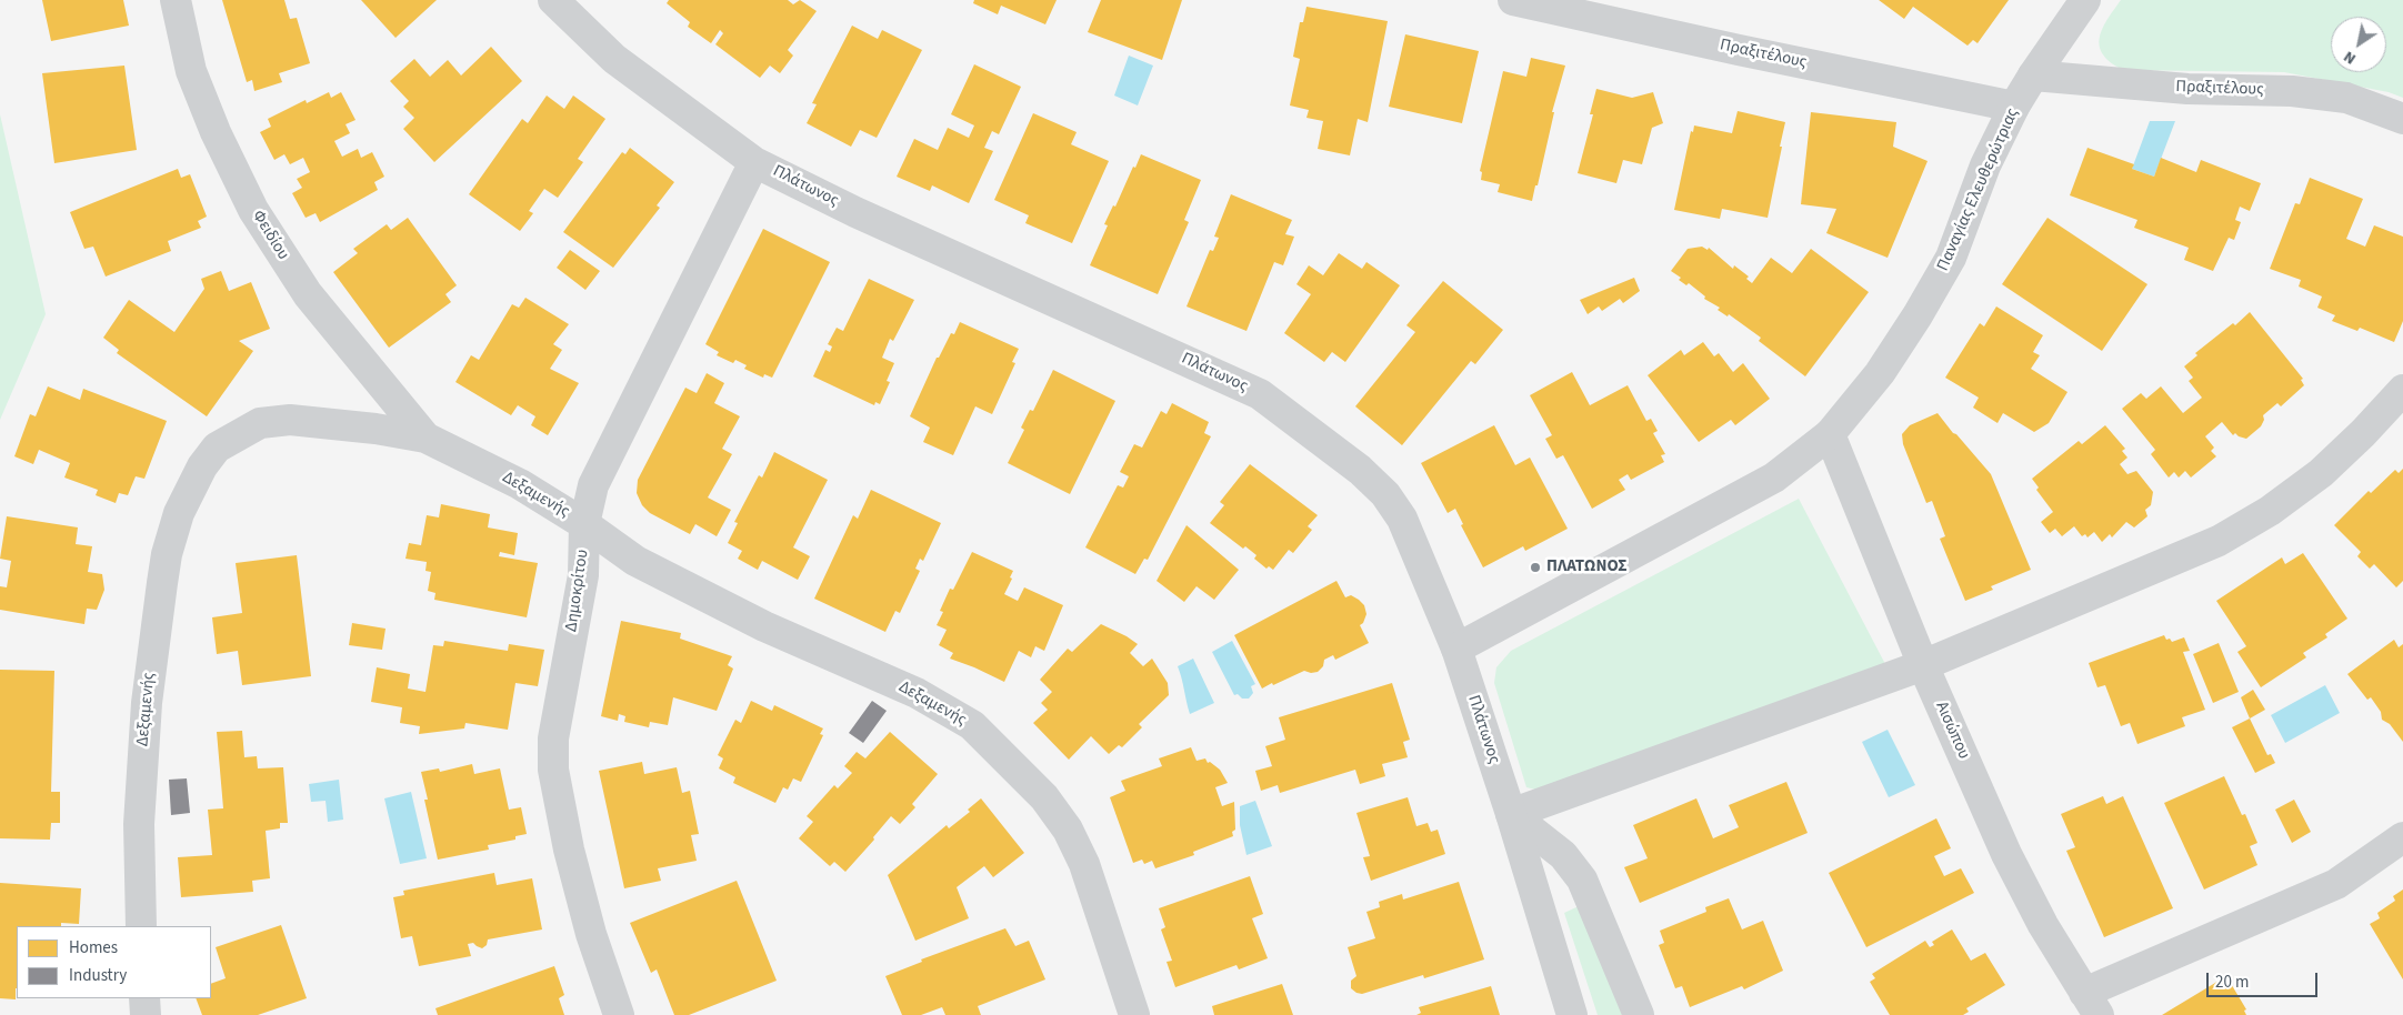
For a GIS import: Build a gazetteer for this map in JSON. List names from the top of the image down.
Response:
{
  "streets": {
    "street": [
      "Πραξιτέλους",
      "Πλάτωνος",
      "Παναγίας Ελευθερώτριας",
      "Φειδίου",
      "Δεξαμενής",
      "Δημοκρίτου",
      "Αισώπου"
    ]
  },
  "crossings": [
    ["Πραξιτέλους", "Παναγίας Ελευθερώτριας"],
    ["Πλάτωνος", "Παναγίας Ελευθερώτριας"],
    ["Πλάτωνος", "Δημοκρίτου"],
    ["Παναγίας Ελευθερώτριας", "Αισώπου"],
    ["Φειδίου", "Δεξαμενής"],
    ["Δεξαμενής", "Δημοκρίτου"]
  ],
  "places": ["ΠΛΑΤΩΝΟΣ"],
  "legend": ["Homes", "Industry"],
  "scale_bar": "20 m",
  "north": "bottom left"
}
